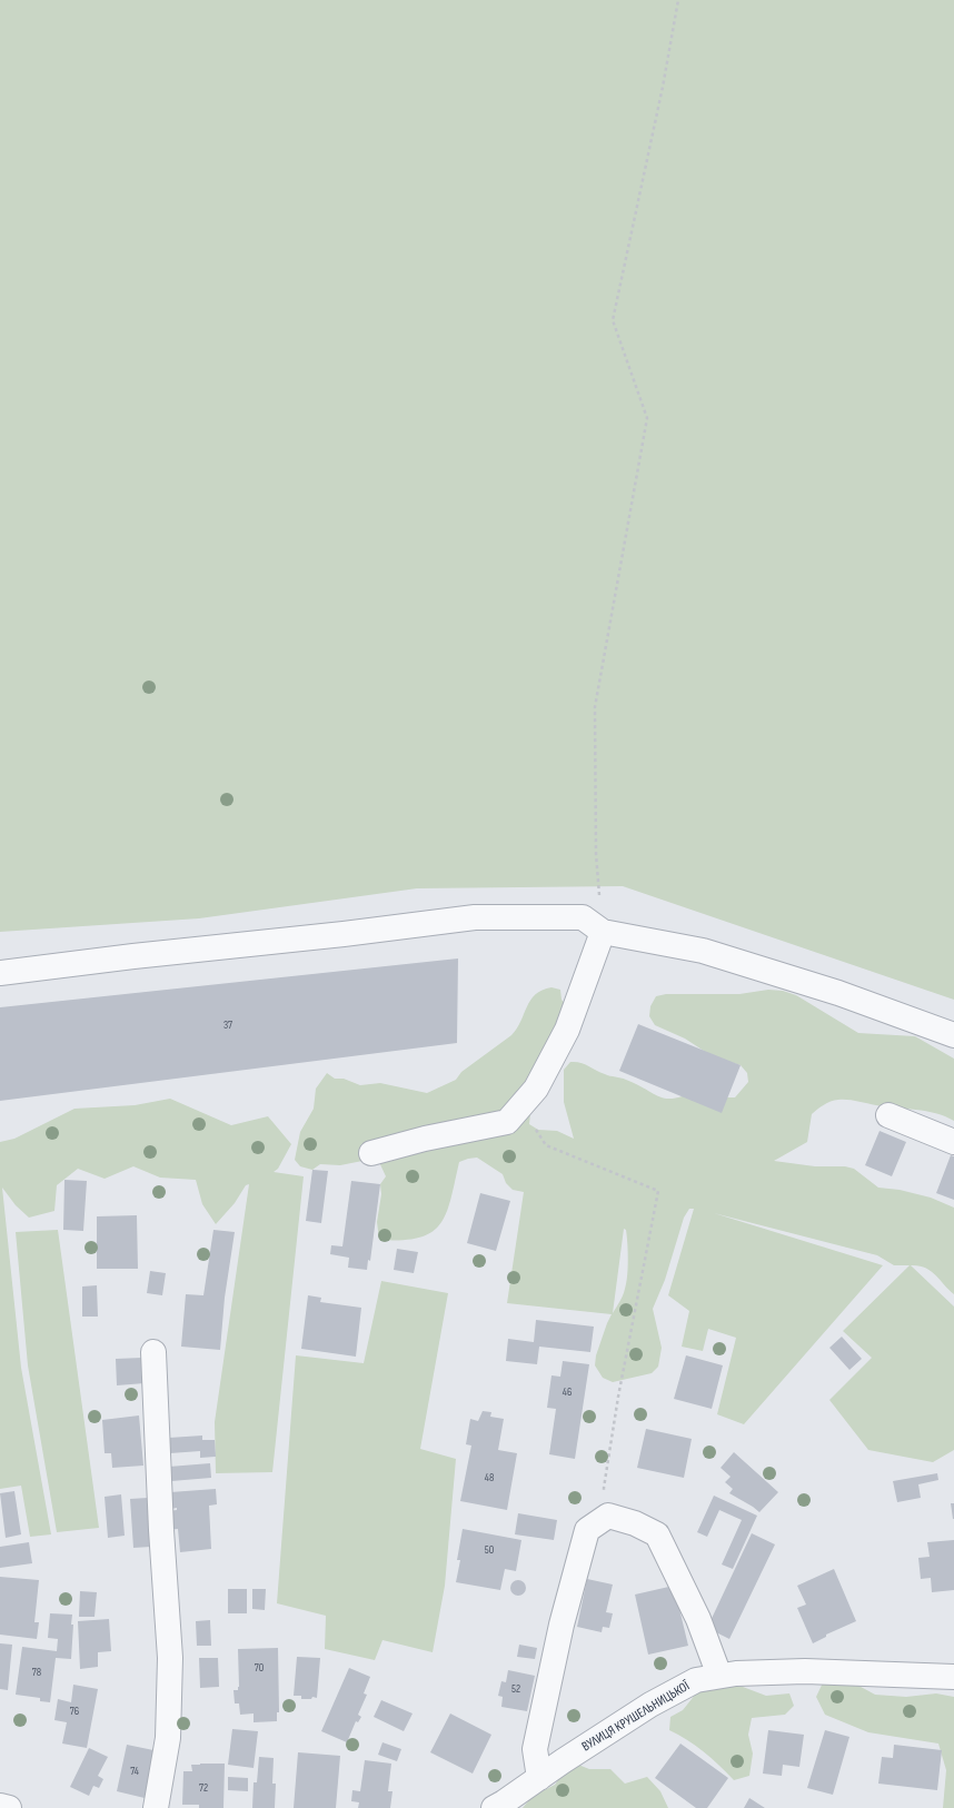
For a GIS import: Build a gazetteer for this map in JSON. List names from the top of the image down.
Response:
{
  "streets": {
    "street": ["ВУЛИЦЯ КРУШЕЛЬНИЦЬКОЇ"]
  },
  "house_numbers": [
    "37",
    "46",
    "48",
    "50",
    "70",
    "78",
    "52",
    "76",
    "74",
    "72"
  ]
}
